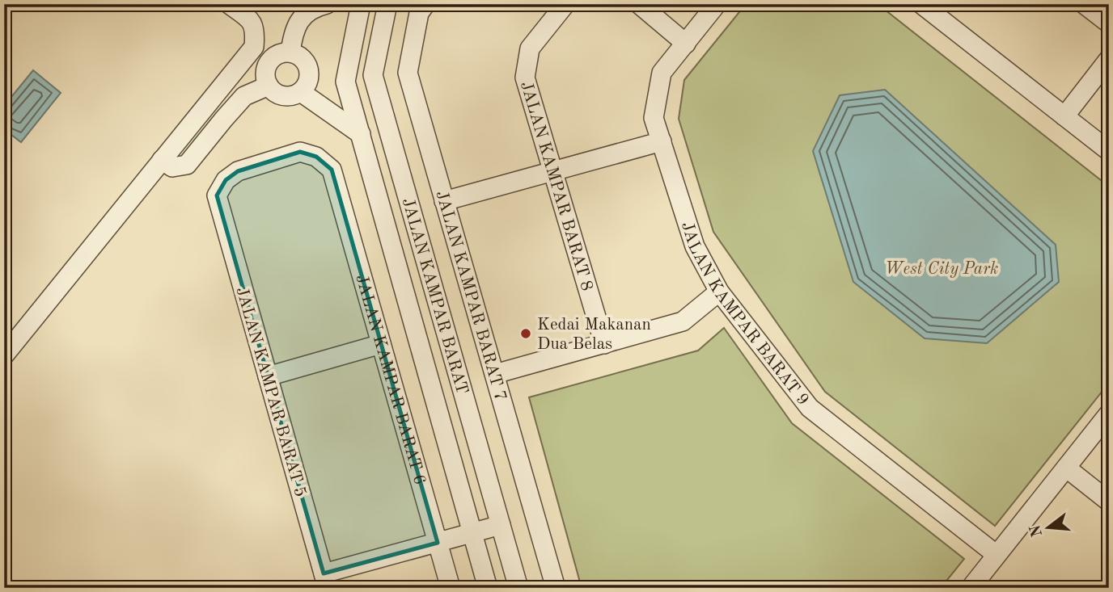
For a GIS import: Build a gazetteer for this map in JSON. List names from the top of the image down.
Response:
{
  "streets": {
    "street": [
      "JALAN KAMPAR BARAT 8",
      "JALAN KAMPAR BARAT 7",
      "JALAN KAMPAR BARAT",
      "JALAN KAMPAR BARAT 9",
      "JALAN KAMPAR BARAT 6",
      "JALAN KAMPAR BARAT 5"
    ]
  },
  "crossings": [
    ["JALAN KAMPAR BARAT 6", "JALAN KAMPAR BARAT 5"]
  ],
  "parks": ["West City Park"],
  "places": ["Kedai Makanan Dua Belas"],
  "north": "left"
}
